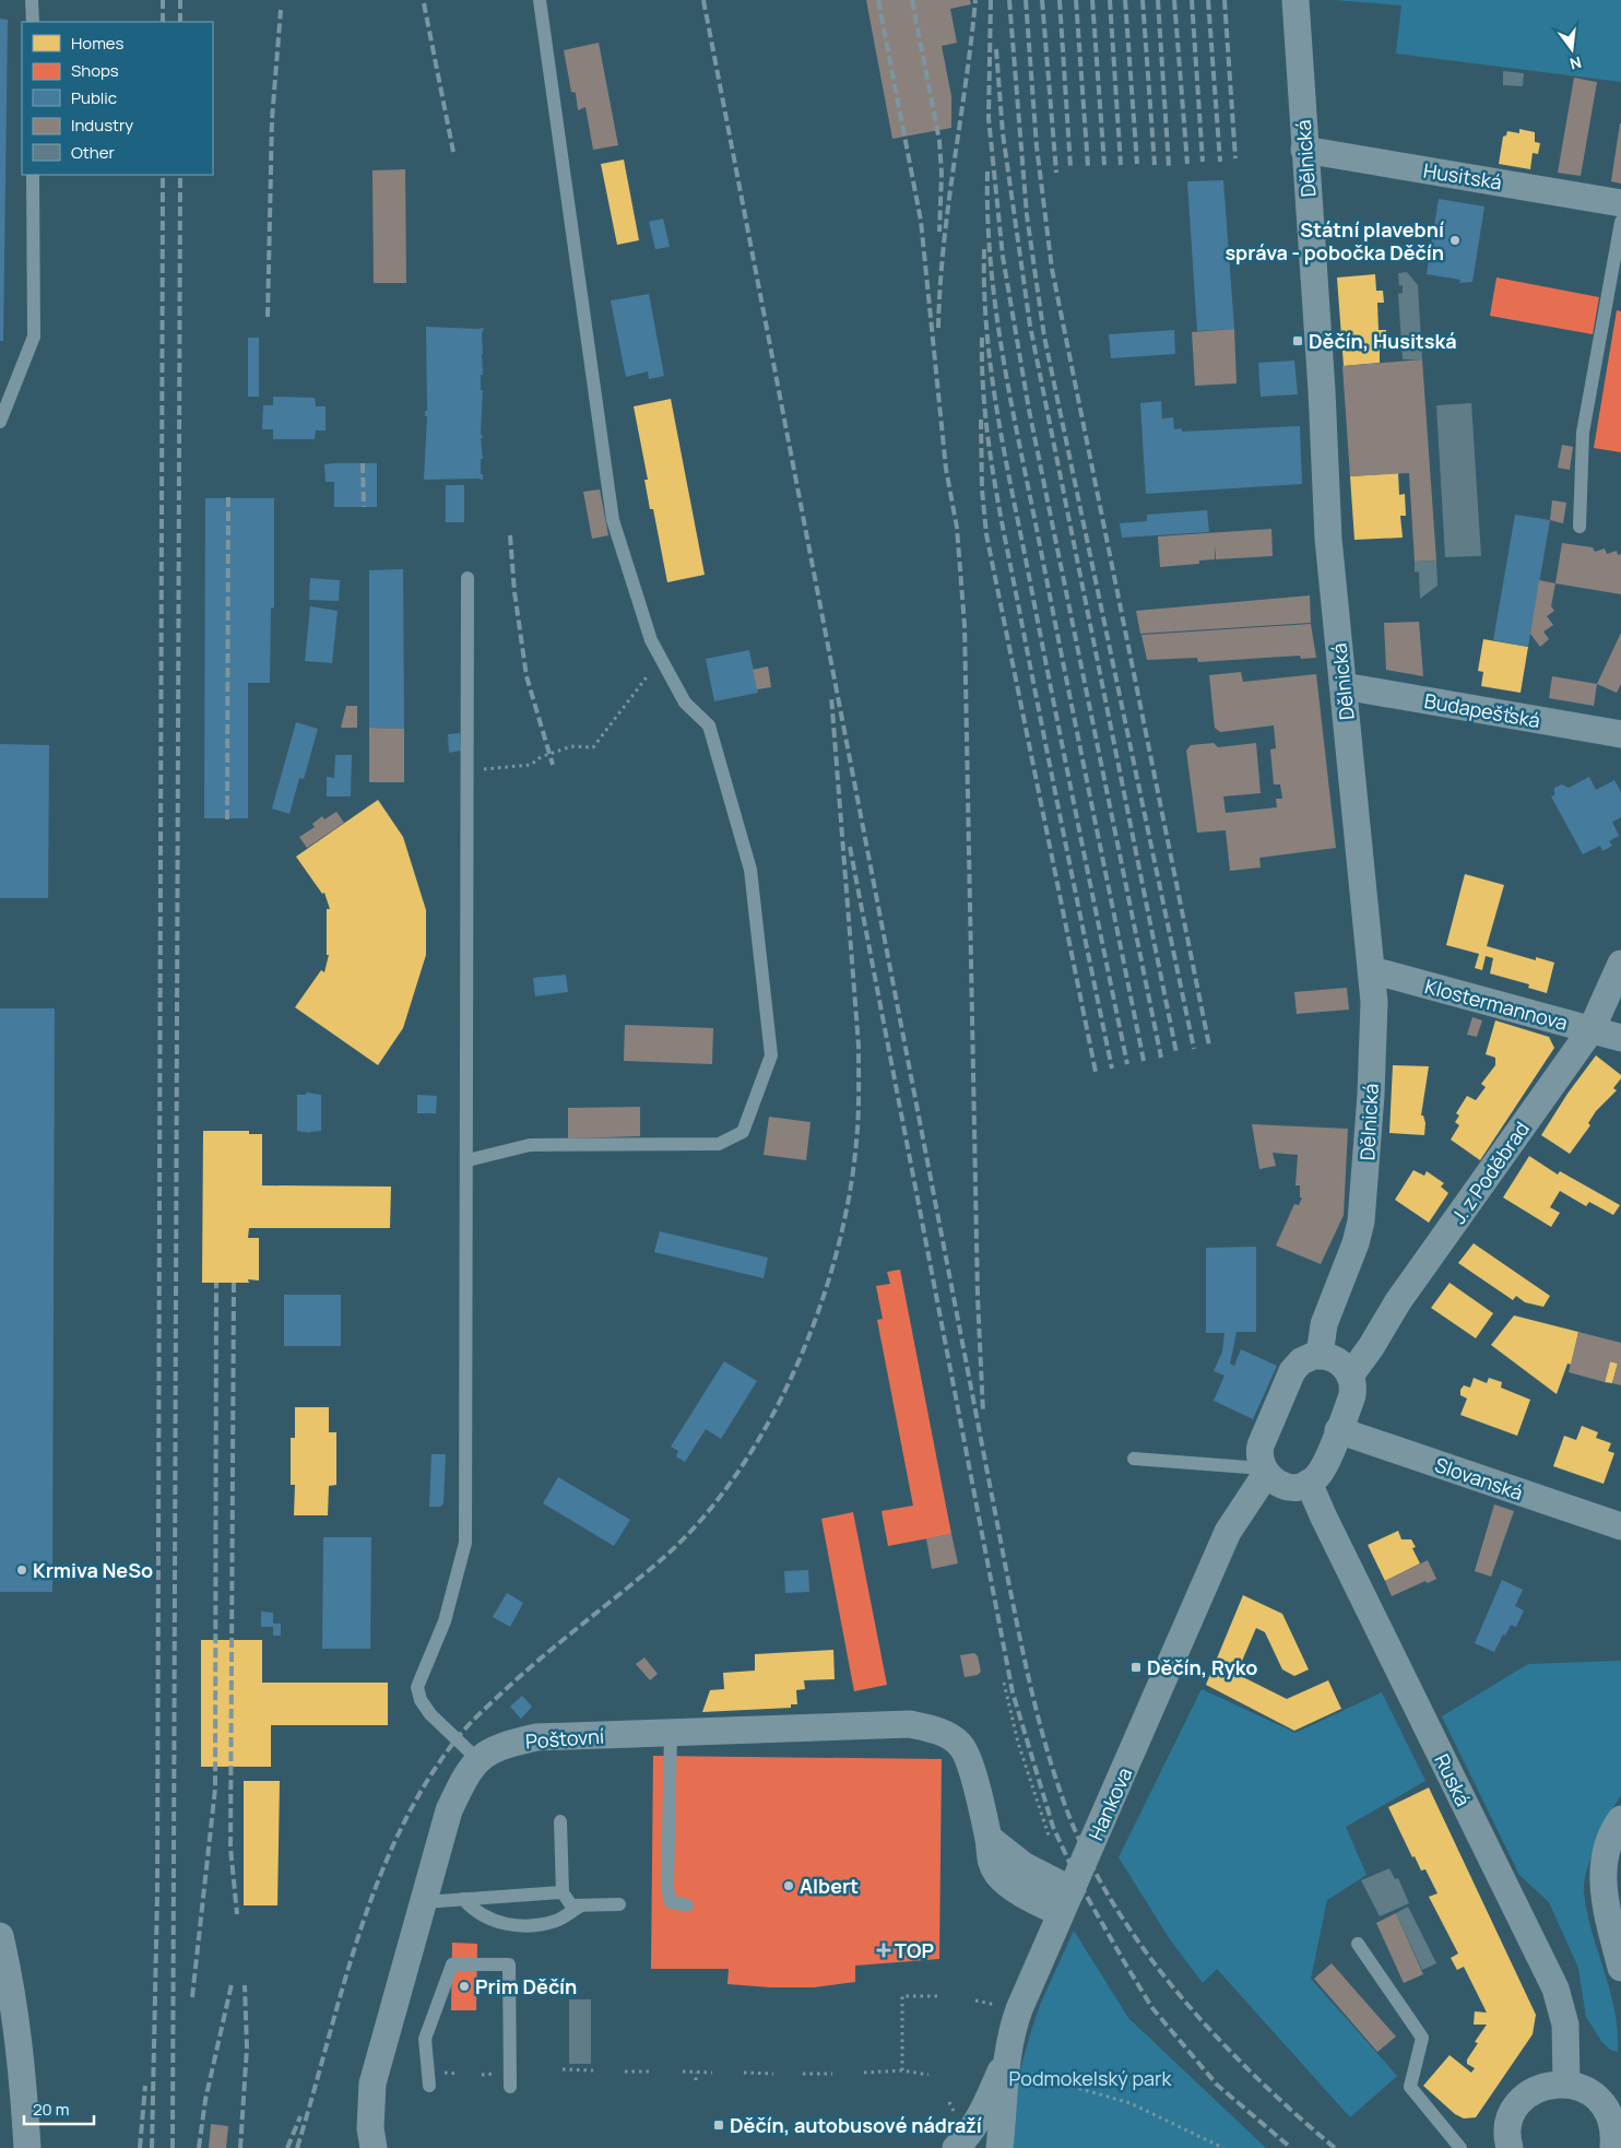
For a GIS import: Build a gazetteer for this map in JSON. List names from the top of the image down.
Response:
{
  "streets": {
    "street": [
      "Dělnická",
      "Husitská",
      "Budapešťská",
      "Klostermannova",
      "J. z Poděbrad",
      "Slovanská",
      "Poštovní",
      "Ruská",
      "Hankova"
    ]
  },
  "crossings": [
    ["Dělnická", "Husitská"],
    ["Dělnická", "Budapešťská"],
    ["Dělnická", "Klostermannova"],
    ["Klostermannova", "J. z Poděbrad"],
    ["Poštovní", "Hankova"]
  ],
  "parks": ["Podmokelský park"],
  "places": {
    "other": [
      "Státní plavební správa - pobočka Děčín",
      "Krmiva NeSo",
      "Albert",
      "Prim Děčín"
    ],
    "transit": ["Děčín, Husitská", "Děčín, Ryko", "Děčín, autobusové nádraží"],
    "health": ["TOP"]
  },
  "legend": [
    "Homes",
    "Shops",
    "Public",
    "Industry",
    "Other"
  ],
  "scale_bar": "20 m",
  "north": "bottom"
}
